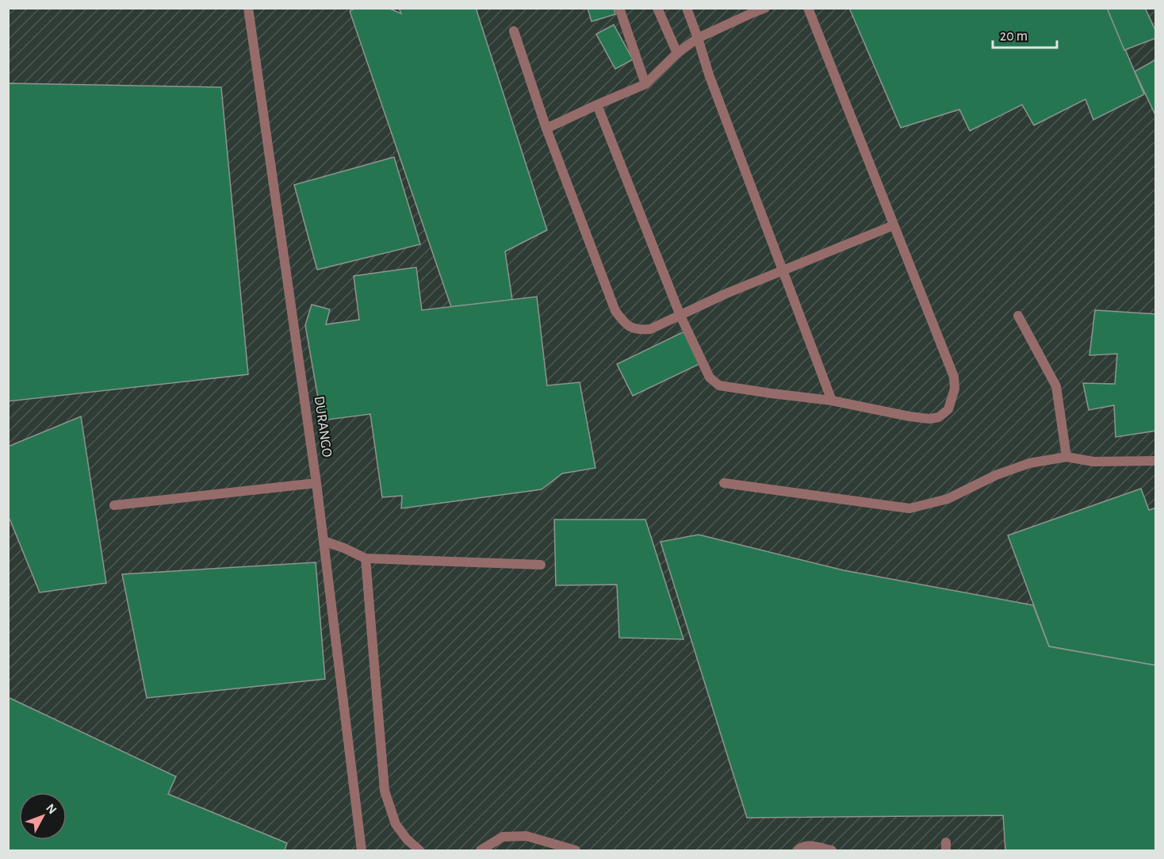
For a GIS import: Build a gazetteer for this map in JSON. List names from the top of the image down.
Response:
{
  "streets": {
    "lane": ["DURANGO"]
  },
  "scale_bar": "20 m",
  "north": "top right"
}
